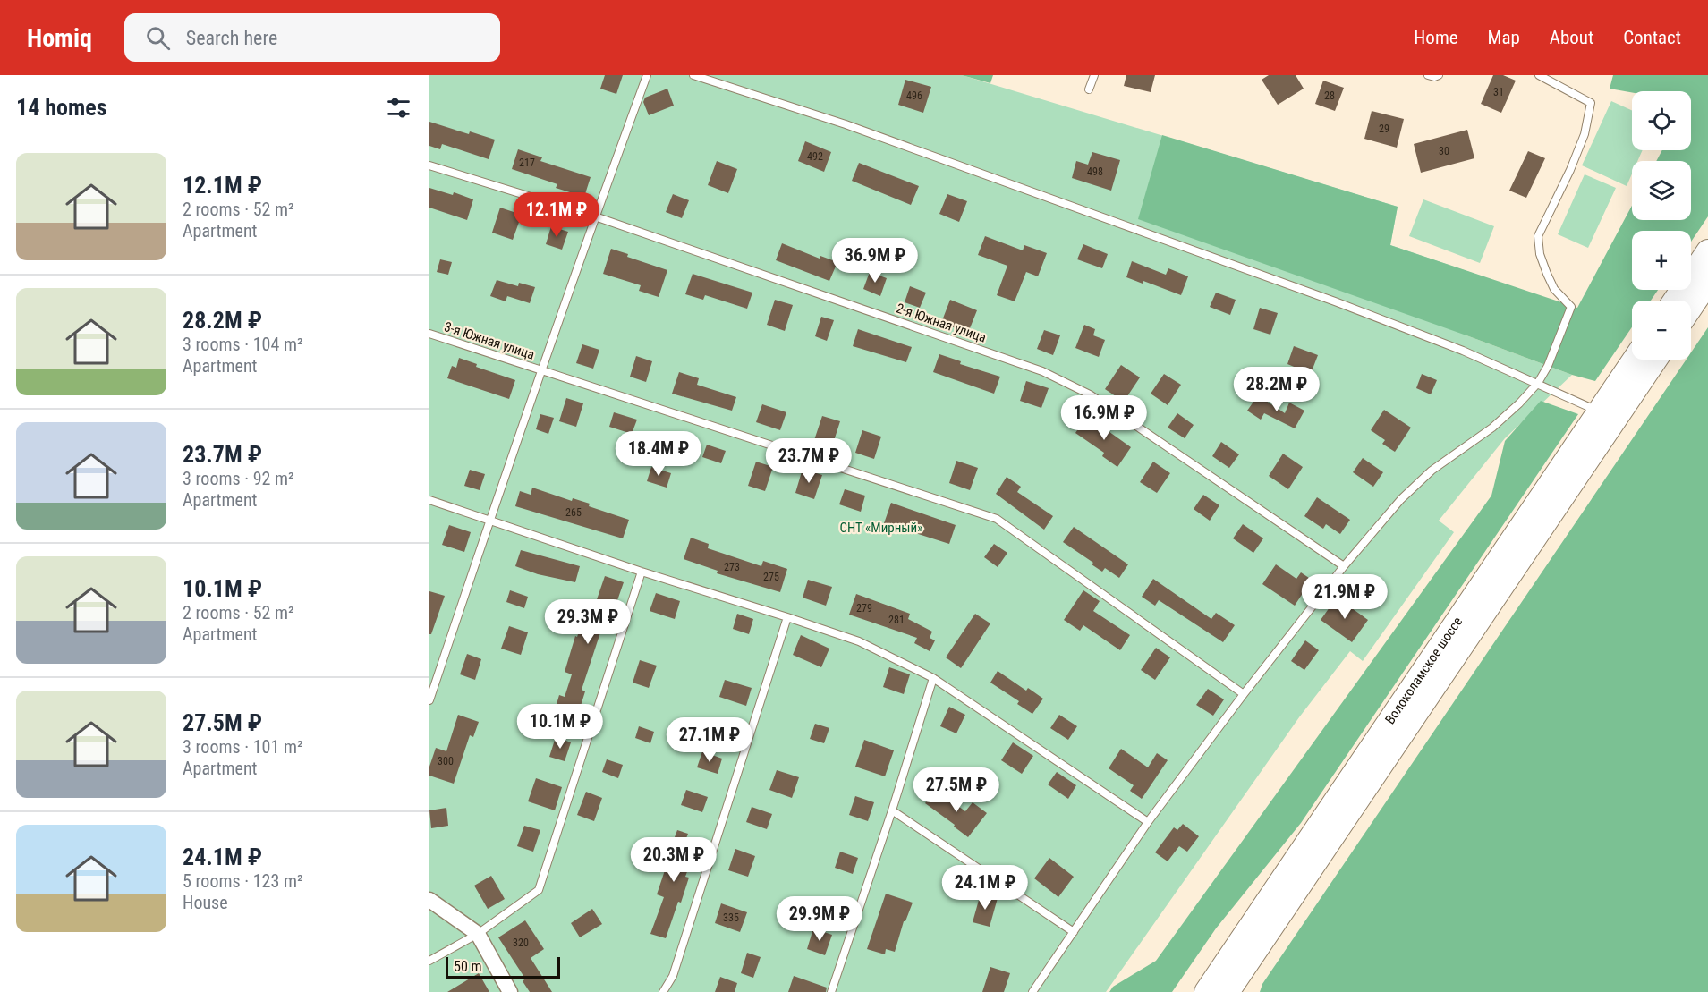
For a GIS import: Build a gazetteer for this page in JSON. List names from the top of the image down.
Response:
{
  "streets": {
    "main road": ["Волоколамское шоссе"],
    "lane": ["2-я Южная улица", "3-я Южная улица"]
  },
  "parks": ["СНТ «Мирный»"],
  "house_numbers": [
    "31",
    "496",
    "28",
    "29",
    "30",
    "492",
    "217",
    "498",
    "265",
    "273",
    "275",
    "279",
    "281",
    "300",
    "335",
    "320"
  ],
  "scale_bar": "50 m",
  "page": {
    "header": "Homiq",
    "search": "Search here",
    "nav": [
      "Home",
      "Map",
      "About",
      "Contact"
    ],
    "heading": "14 homes",
    "map_buttons": ["+", "−"],
    "list": [
      {
        "name": "12.1M ₽",
        "note": "2 rooms · 52 m² · Apartment"
      },
      {
        "name": "28.2M ₽",
        "note": "3 rooms · 104 m² · Apartment"
      },
      {
        "name": "23.7M ₽",
        "note": "3 rooms · 92 m² · Apartment"
      },
      {
        "name": "10.1M ₽",
        "note": "2 rooms · 52 m² · Apartment"
      },
      {
        "name": "27.5M ₽",
        "note": "3 rooms · 101 m² · Apartment"
      },
      {
        "name": "24.1M ₽",
        "note": "5 rooms · 123 m² · House"
      }
    ],
    "price": [
      "12.1M ₽",
      "36.9M ₽",
      "28.2M ₽",
      "16.9M ₽",
      "18.4M ₽",
      "23.7M ₽",
      "21.9M ₽",
      "29.3M ₽",
      "10.1M ₽",
      "27.1M ₽",
      "27.5M ₽",
      "20.3M ₽",
      "24.1M ₽",
      "29.9M ₽"
    ],
    "scale": "50 m"
  }
}
